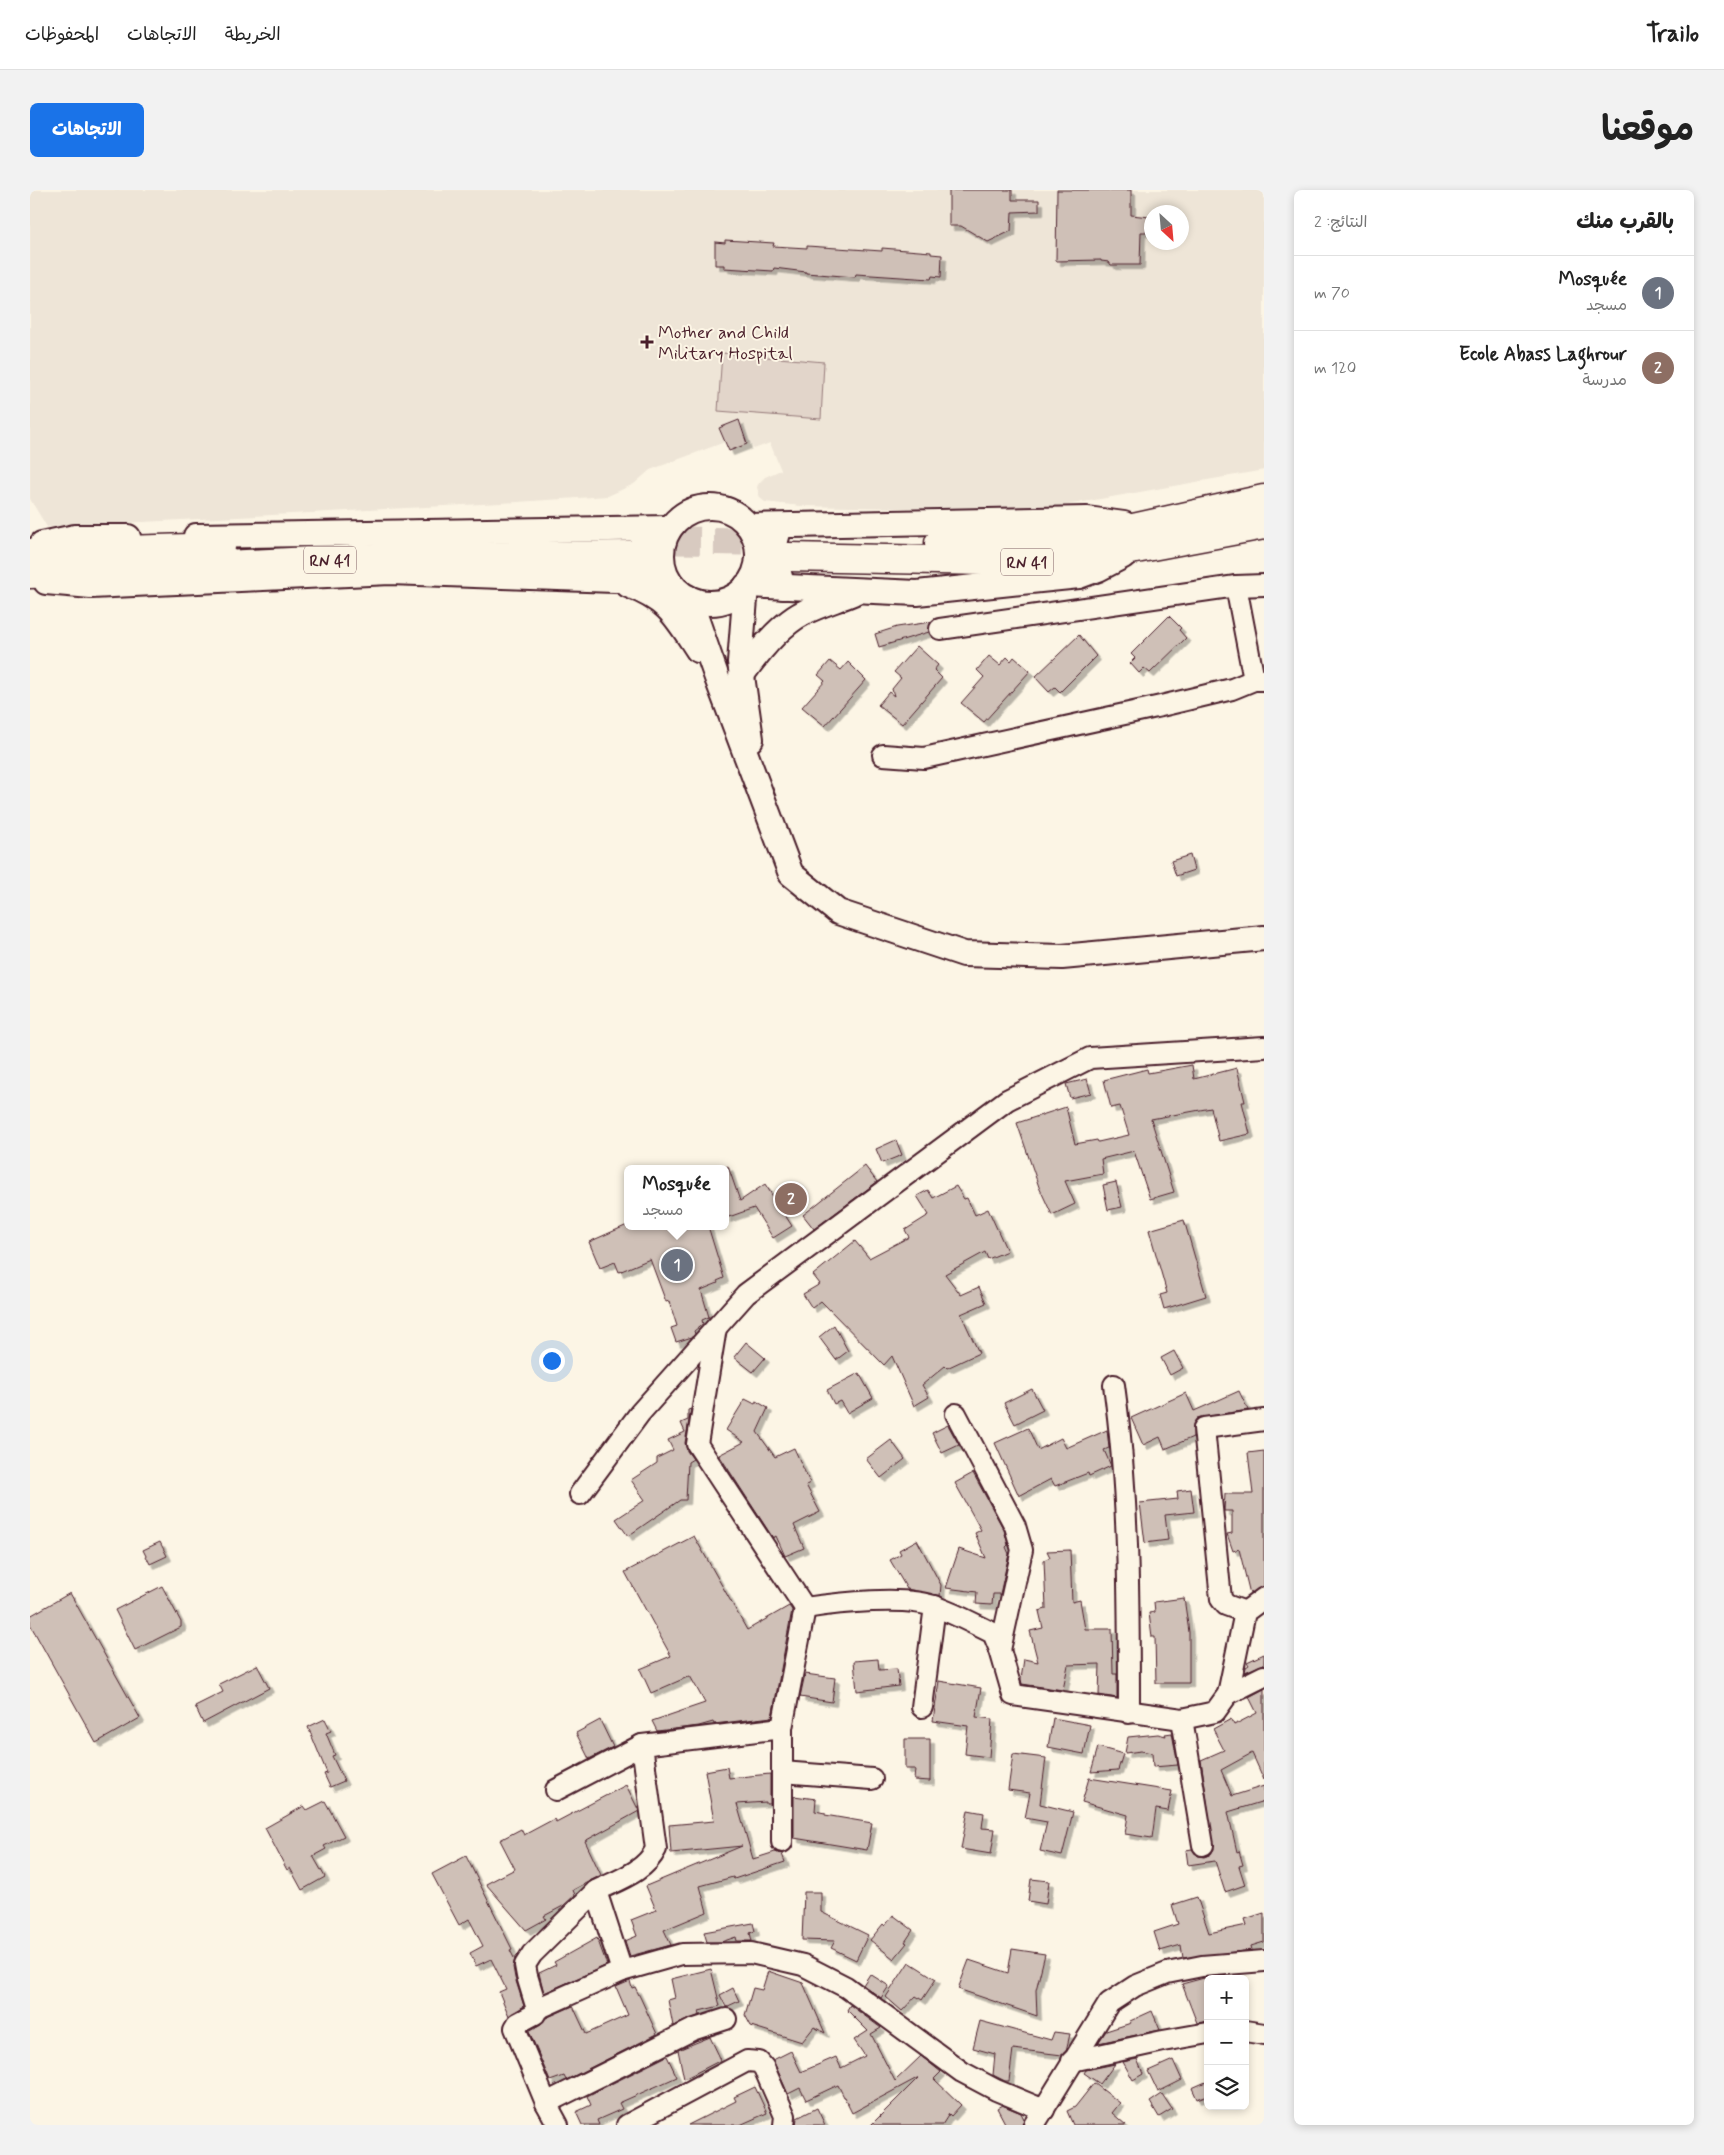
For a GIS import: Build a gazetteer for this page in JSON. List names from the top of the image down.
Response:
{
  "streets": {
    "highway": ["RN 41"]
  },
  "places": {
    "health": ["Mother and Child Military Hospital"]
  },
  "north": "bottom right",
  "page": {
    "header": "Trailo",
    "nav": ["الخريطة", "الاتجاهات", "المحفوظات"],
    "title": "موقعنا",
    "buttons": "الاتجاهات",
    "heading": ["بالقرب منك", "النتائج: 2"],
    "list": [
      {
        "mark": "1",
        "name": "Mosquée",
        "note": "مسجد",
        "value": "70 m"
      },
      {
        "mark": "2",
        "name": "Ecole Abass Laghrour",
        "note": "مدرسة",
        "value": "120 m"
      }
    ],
    "popup": ["Mosquée", "مسجد"],
    "pins": ["2", "1"],
    "map_buttons": ["+", "−"]
  }
}
